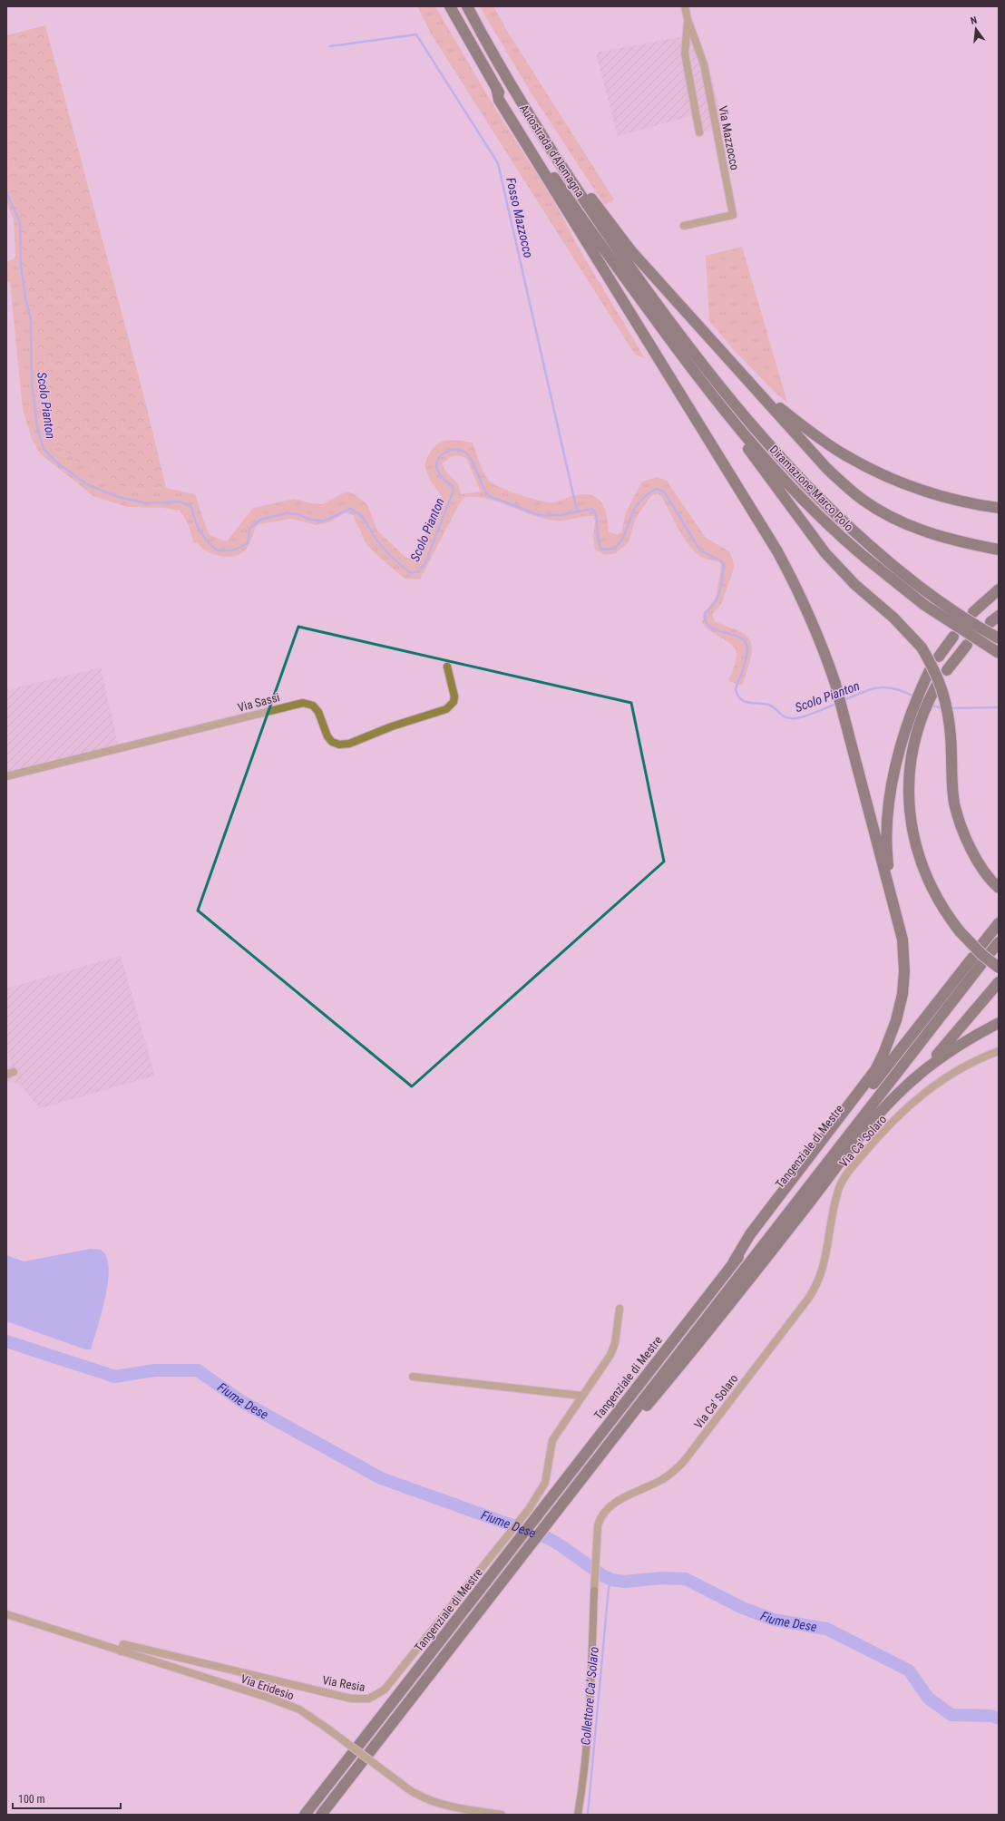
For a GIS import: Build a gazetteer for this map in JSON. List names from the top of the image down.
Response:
{
  "streets": {
    "highway": ["Autostrada d'Alemagna", "Diramazione Marco Polo", "Tangenziale di Mestre"],
    "street": [
      "Via Mazzocco",
      "Via Sassi",
      "Via Ca' Solaro",
      "Via Resia",
      "Via Eridesio"
    ]
  },
  "crossings": [
    ["Autostrada d'Alemagna", "Diramazione Marco Polo"],
    ["Tangenziale di Mestre", "Via Resia"],
    ["Via Resia", "Via Eridesio"]
  ],
  "water": [
    "Fosso Mazzocco",
    "Scolo Pianton",
    "Fiume Dese",
    "Collettore Ca' Solaro"
  ],
  "scale_bar": "100 m",
  "north": "top"
}
